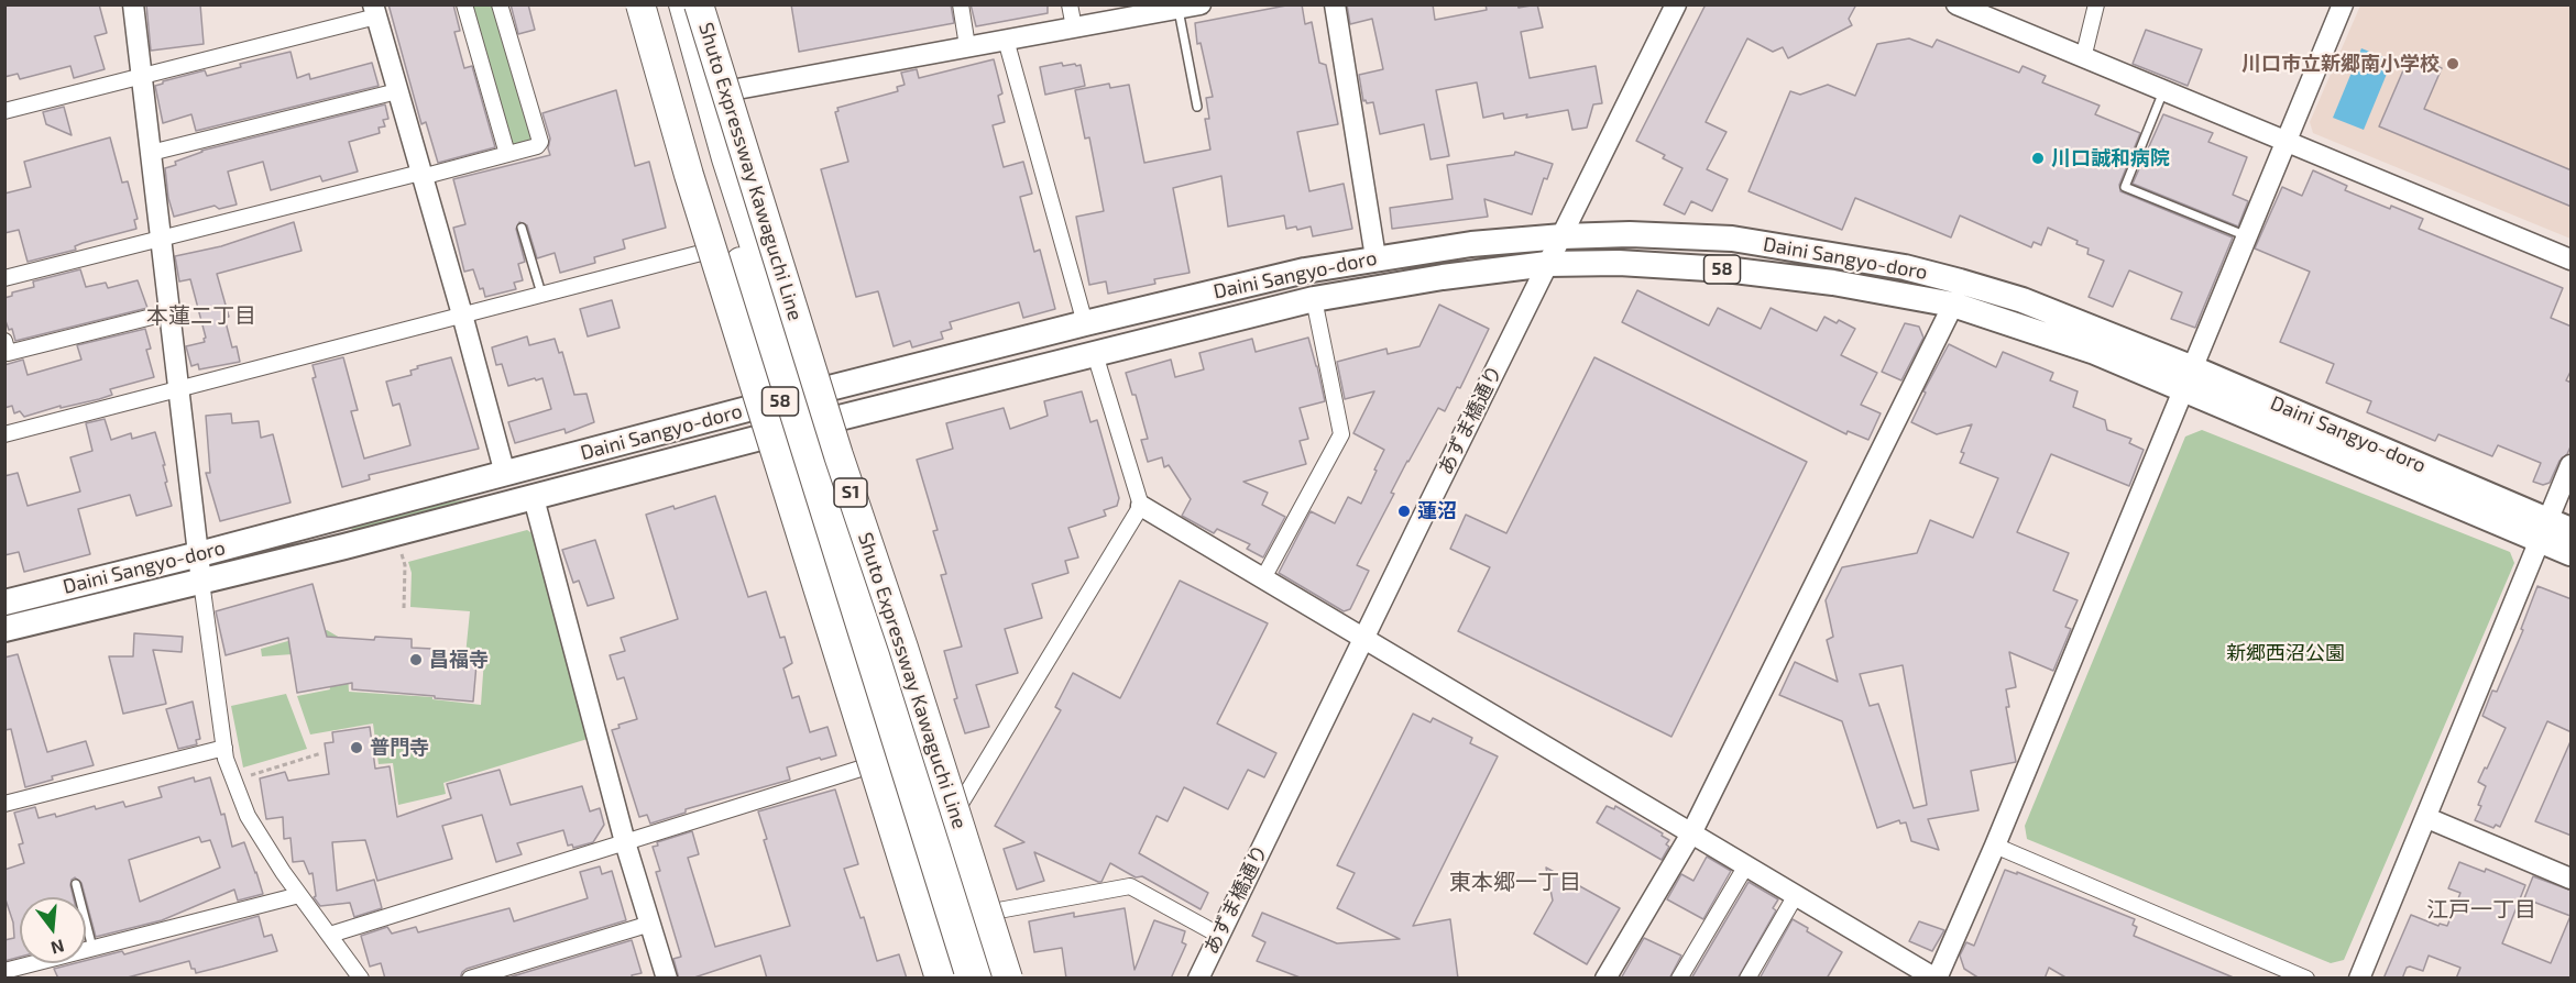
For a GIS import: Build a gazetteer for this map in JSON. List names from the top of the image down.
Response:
{
  "streets": {
    "highway": ["Shuto Expressway Kawaguchi Line", "S1"],
    "main road": ["Daini Sangyo-doro", "58"],
    "street": ["あずま橋通り"]
  },
  "crossings": [
    ["Daini Sangyo-doro", "あずま橋通り"]
  ],
  "districts": ["本蓮二丁目", "東本郷一丁目", "江戸一丁目"],
  "parks": ["新郷西沼公園"],
  "places": [
    "川口市立新郷南小学校",
    "川口誠和病院",
    "蓮沼",
    "昌福寺",
    "普門寺"
  ],
  "north": "bottom"
}
